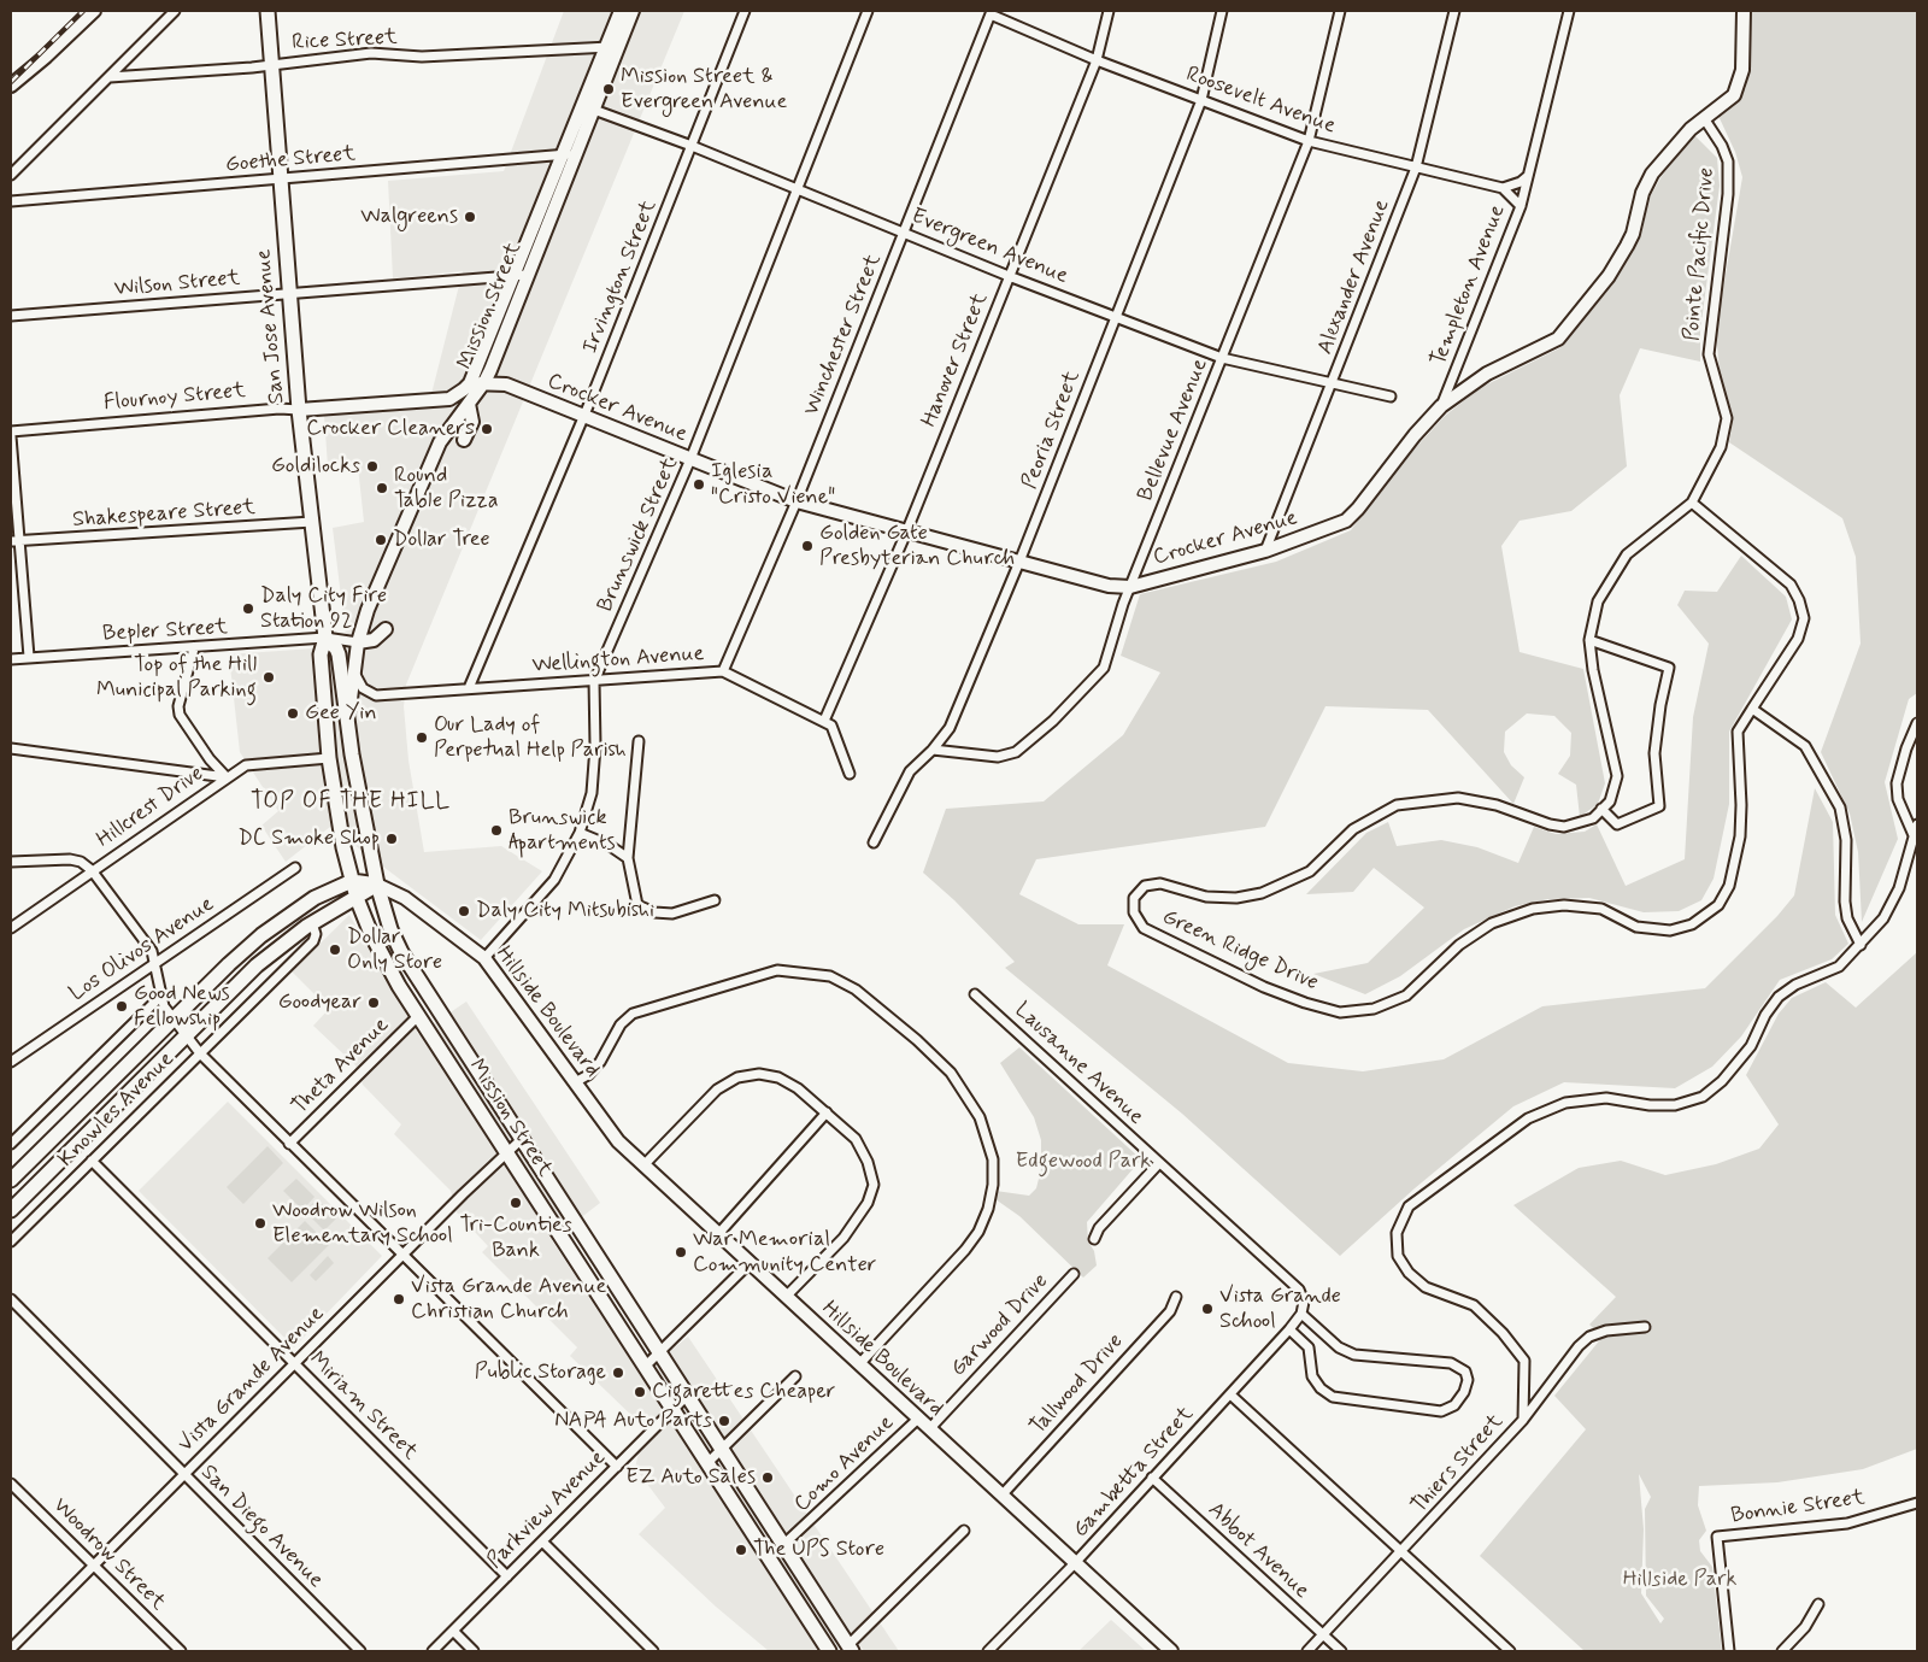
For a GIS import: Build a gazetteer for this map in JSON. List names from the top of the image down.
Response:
{
  "streets": {
    "main road": [
      "Mission Street",
      "San Jose Avenue",
      "Flournoy Street",
      "Crocker Avenue",
      "Hillside Boulevard"
    ],
    "street": [
      "Rice Street",
      "Roosevelt Avenue",
      "Goethe Street",
      "Evergreen Avenue",
      "Pointe Pacific Drive",
      "Irvington Street",
      "Alexander Avenue",
      "Wilson Street",
      "Templeton Avenue",
      "Winchester Street",
      "Hanover Street",
      "Peoria Street",
      "Bellevue Avenue",
      "Shakespeare Street",
      "Brunswick Street",
      "Bepler Street",
      "Wellington Avenue",
      "Hillcrest Drive",
      "Los Olivos Avenue",
      "Green Ridge Drive",
      "Lausanne Avenue",
      "Theta Avenue",
      "Knowles Avenue",
      "Garwood Drive",
      "Vista Grande Avenue",
      "Tallwood Drive",
      "Miriam Street",
      "Como Avenue",
      "Thiers Street",
      "Gambetta Street",
      "Bonnie Street",
      "Parkview Avenue",
      "San Diego Avenue",
      "Abbot Avenue",
      "Woodrow Street"
    ]
  },
  "crossings": [
    ["Rice Street", "Mission Street"],
    ["Rice Street", "San Jose Avenue"],
    ["Roosevelt Avenue", "Alexander Avenue"],
    ["Roosevelt Avenue", "Templeton Avenue"],
    ["Roosevelt Avenue", "Winchester Street"],
    ["Roosevelt Avenue", "Hanover Street"],
    ["Roosevelt Avenue", "Peoria Street"],
    ["Roosevelt Avenue", "Bellevue Avenue"],
    ["Goethe Street", "Mission Street"],
    ["Goethe Street", "San Jose Avenue"],
    ["Evergreen Avenue", "Irvington Street"],
    ["Evergreen Avenue", "Alexander Avenue"],
    ["Evergreen Avenue", "Mission Street"],
    ["Evergreen Avenue", "Winchester Street"],
    ["Evergreen Avenue", "Hanover Street"],
    ["Evergreen Avenue", "Peoria Street"],
    ["Evergreen Avenue", "Bellevue Avenue"],
    ["Evergreen Avenue", "Brunswick Street"],
    ["Pointe Pacific Drive", "Crocker Avenue"],
    ["Pointe Pacific Drive", "Green Ridge Drive"],
    ["Irvington Street", "Crocker Avenue"],
    ["Irvington Street", "Wellington Avenue"],
    ["Alexander Avenue", "Crocker Avenue"],
    ["Wilson Street", "Mission Street"],
    ["Wilson Street", "San Jose Avenue"],
    ["Templeton Avenue", "Crocker Avenue"],
    ["Mission Street", "San Jose Avenue"],
    ["Mission Street", "Crocker Avenue"],
    ["Mission Street", "Bepler Street"],
    ["Mission Street", "Wellington Avenue"],
    ["Mission Street", "Hillcrest Drive"],
    ["Mission Street", "Hillside Boulevard"],
    ["Mission Street", "Theta Avenue"],
    ["Mission Street", "Vista Grande Avenue"],
    ["Mission Street", "Como Avenue"],
    ["Mission Street", "Parkview Avenue"],
    ["San Jose Avenue", "Flournoy Street"],
    ["San Jose Avenue", "Shakespeare Street"],
    ["San Jose Avenue", "Bepler Street"],
    ["Winchester Street", "Crocker Avenue"],
    ["Winchester Street", "Wellington Avenue"],
    ["Hanover Street", "Crocker Avenue"],
    ["Hanover Street", "Wellington Avenue"],
    ["Crocker Avenue", "Peoria Street"],
    ["Crocker Avenue", "Bellevue Avenue"],
    ["Crocker Avenue", "Brunswick Street"],
    ["Peoria Street", "Bellevue Avenue"],
    ["Brunswick Street", "Wellington Avenue"],
    ["Brunswick Street", "Hillside Boulevard"],
    ["Hillside Boulevard", "Garwood Drive"],
    ["Hillside Boulevard", "Tallwood Drive"],
    ["Hillside Boulevard", "Como Avenue"],
    ["Hillside Boulevard", "Gambetta Street"],
    ["Lausanne Avenue", "Gambetta Street"],
    ["Knowles Avenue", "Miriam Street"],
    ["Vista Grande Avenue", "Miriam Street"],
    ["Vista Grande Avenue", "San Diego Avenue"],
    ["Vista Grande Avenue", "Woodrow Street"],
    ["Miriam Street", "Parkview Avenue"],
    ["Thiers Street", "Abbot Avenue"],
    ["Gambetta Street", "Abbot Avenue"]
  ],
  "districts": ["TOP OF THE HILL"],
  "parks": ["Edgewood Park", "Hillside Park"],
  "places": [
    "Mission Street & Evergreen Avenue",
    "Walgreens",
    "Crocker Cleaners",
    "Goldilocks",
    "Iglesia \"Cristo Viene\"",
    "Round Table Pizza",
    "Dollar Tree",
    "Golden Gate Presbyterian Church",
    "Daly City Fire Station 92",
    "Top of the Hill Municipal Parking",
    "Gee Yin",
    "Our Lady of Perpetual Help Parish",
    "Brunswick Apartments",
    "DC Smoke Shop",
    "Daly City Mitsubishi",
    "Dollar Only Store",
    "Goodyear",
    "Good News Fellowship",
    "Tri-Counties Bank",
    "Woodrow Wilson Elementary School",
    "War Memorial Community Center",
    "Vista Grande Avenue Christian Church",
    "Vista Grande School",
    "Public Storage",
    "Cigarettes Cheaper",
    "NAPA Auto Parts",
    "EZ Auto Sales",
    "The UPS Store"
  ]
}
